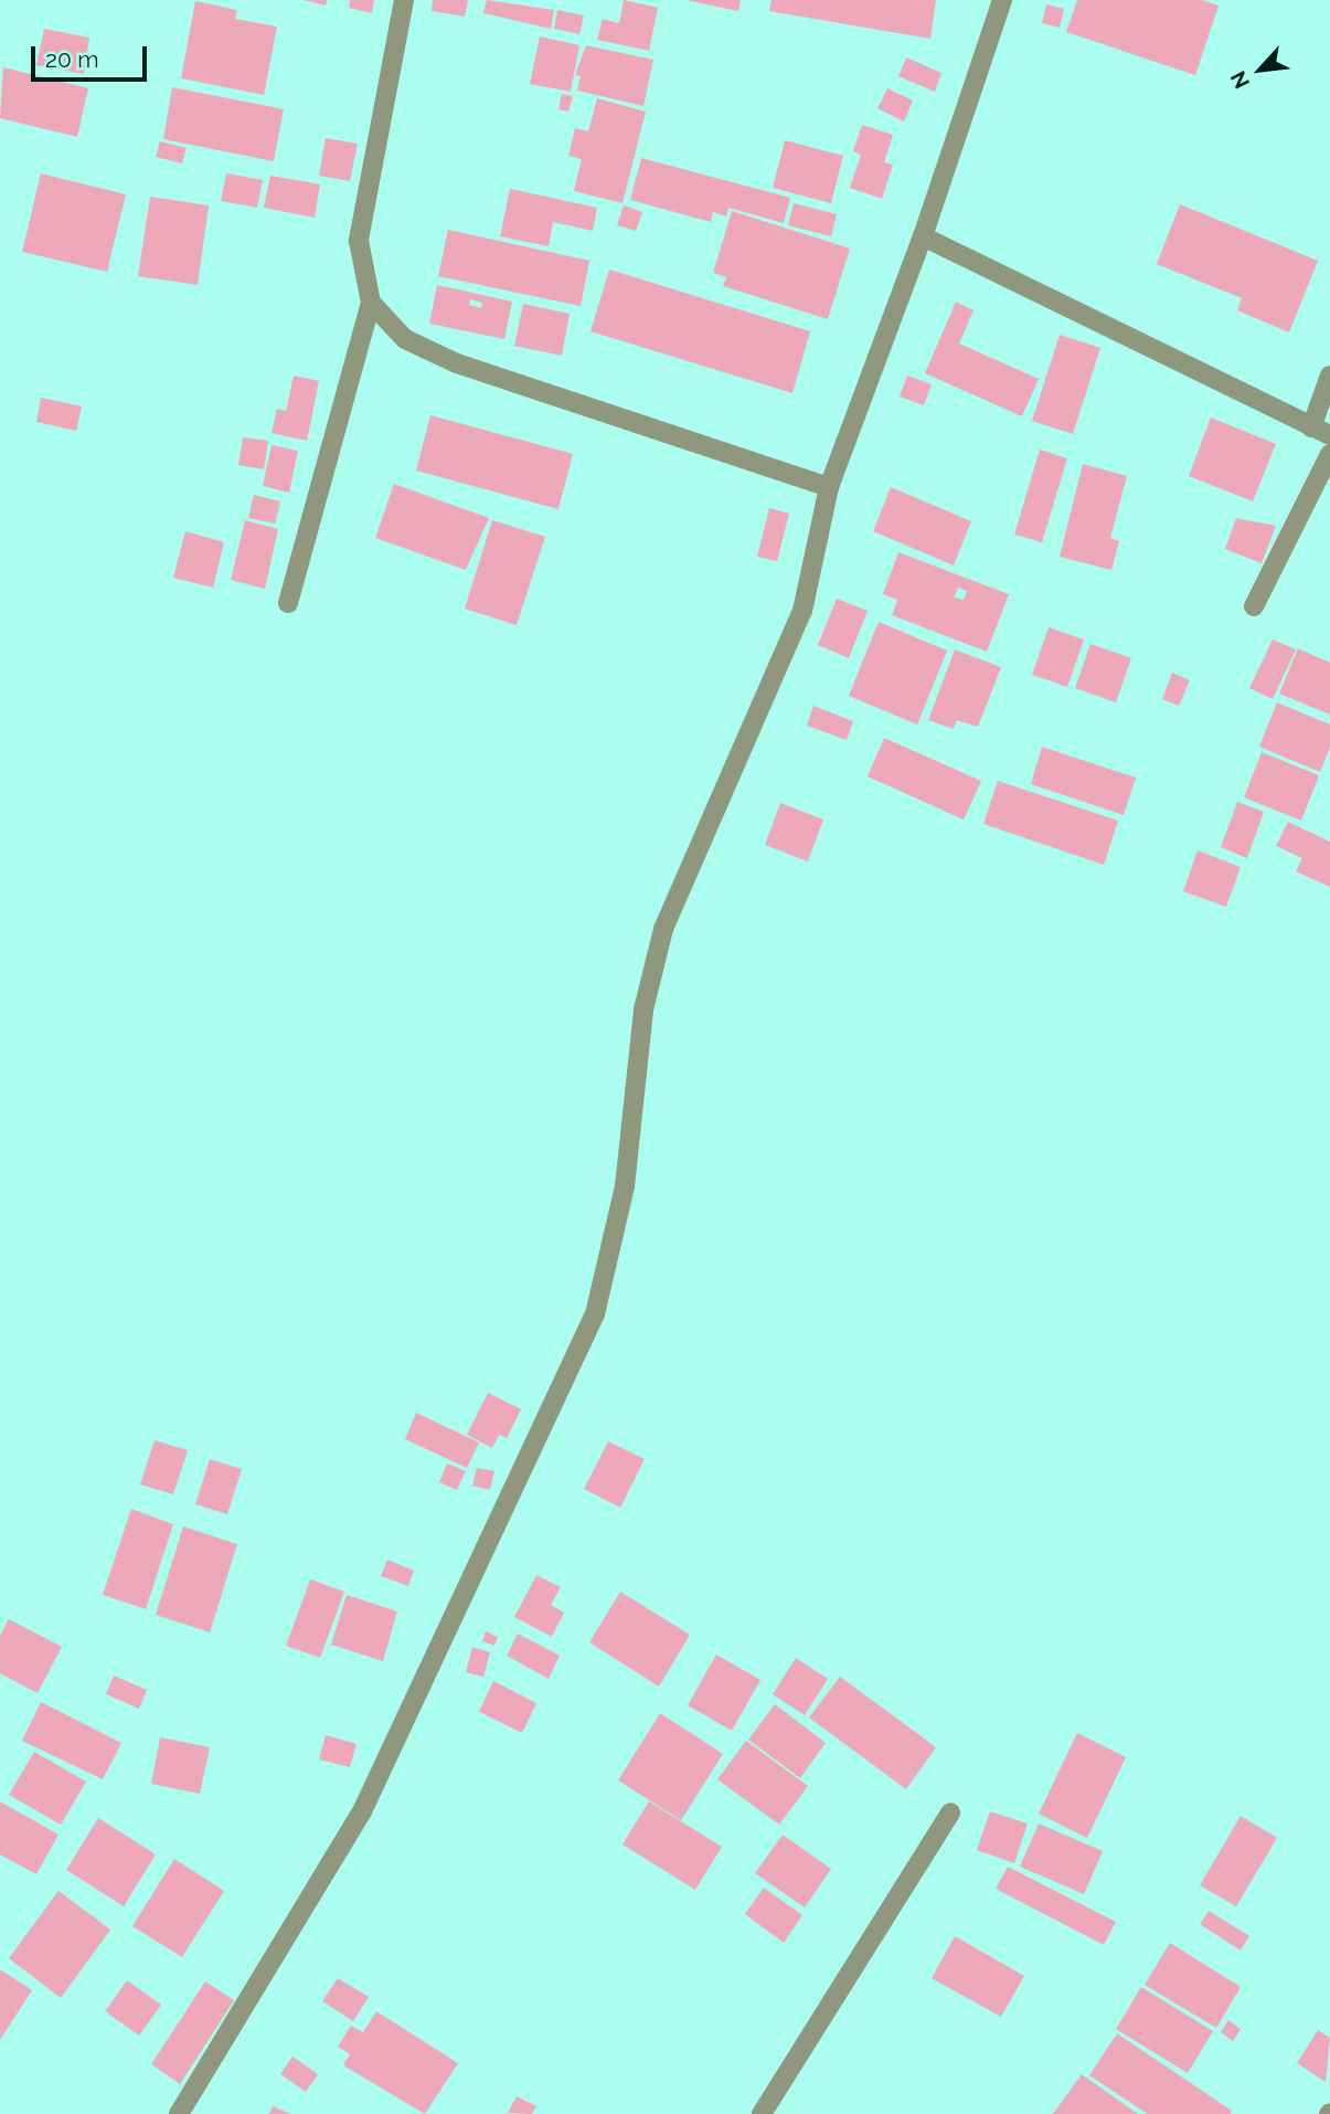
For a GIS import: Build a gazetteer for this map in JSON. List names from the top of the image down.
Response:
{
  "scale_bar": "20 m",
  "north": "bottom left"
}
